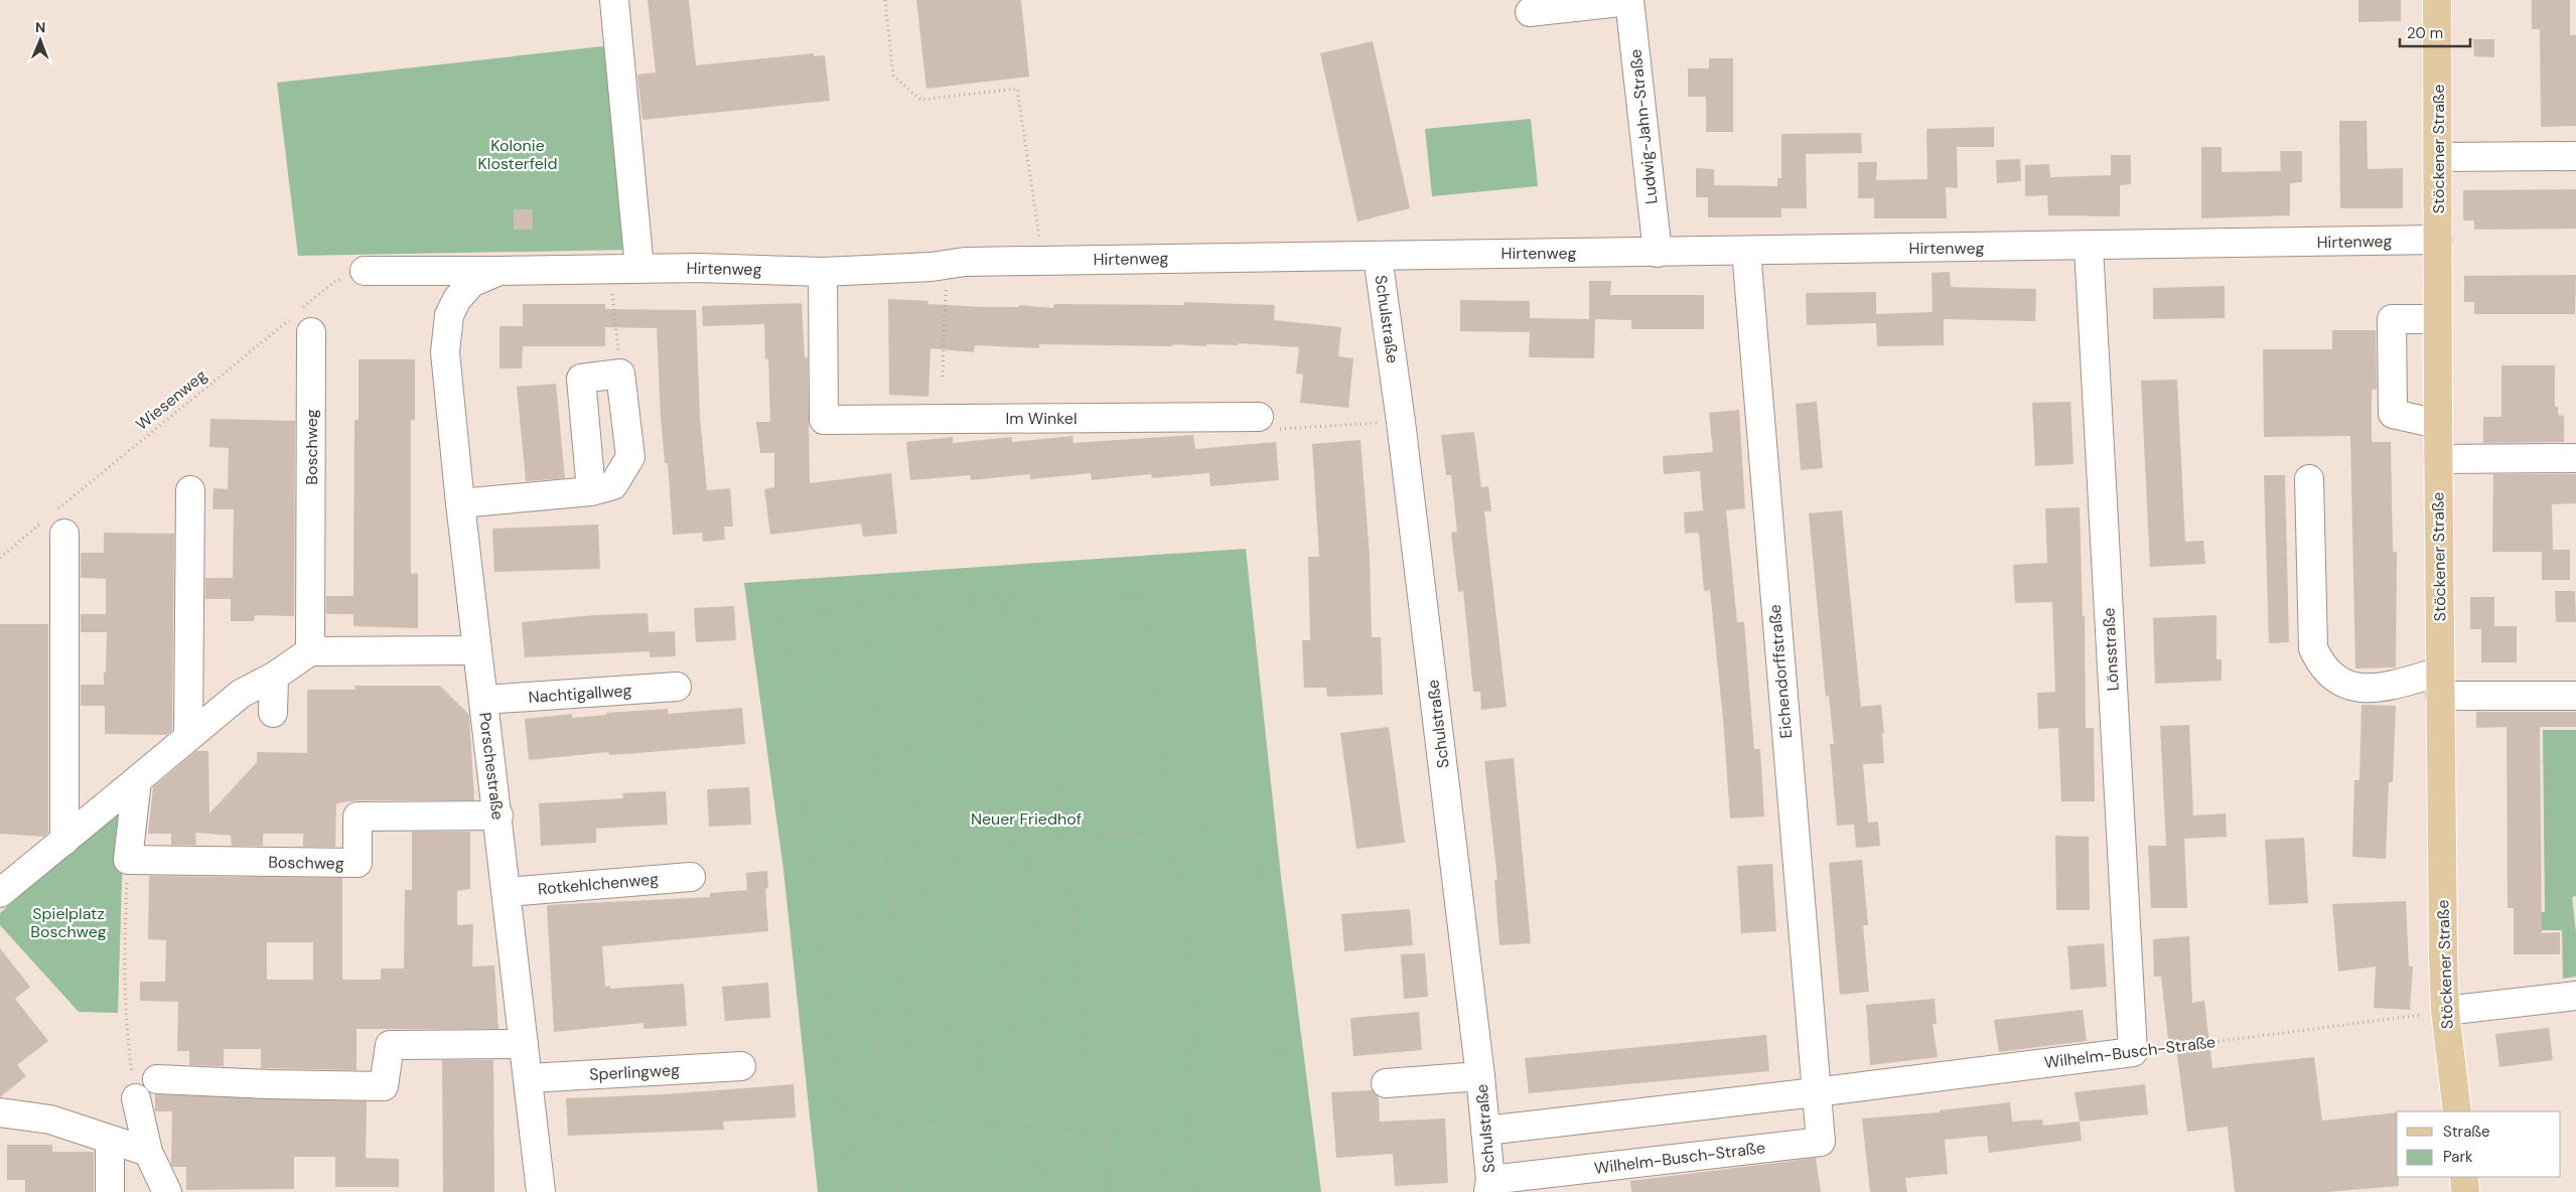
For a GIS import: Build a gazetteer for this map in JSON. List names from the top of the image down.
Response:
{
  "streets": {
    "main road": ["Stöckener Straße"],
    "street": [
      "Ludwig-Jahn-Straße",
      "Hirtenweg",
      "Schulstraße",
      "Im Winkel",
      "Boschweg",
      "Lönsstraße",
      "Eichendorffstraße",
      "Nachtigallweg",
      "Porschestraße",
      "Rotkehlchenweg",
      "Wilhelm-Busch-Straße",
      "Sperlingweg"
    ],
    "path": ["Wiesenweg"]
  },
  "crossings": [
    ["Ludwig-Jahn-Straße", "Hirtenweg"],
    ["Stöckener Straße", "Hirtenweg"],
    ["Stöckener Straße", "Wilhelm-Busch-Straße"],
    ["Hirtenweg", "Schulstraße"],
    ["Hirtenweg", "Wiesenweg"],
    ["Hirtenweg", "Im Winkel"],
    ["Hirtenweg", "Lönsstraße"],
    ["Hirtenweg", "Eichendorffstraße"],
    ["Hirtenweg", "Porschestraße"],
    ["Schulstraße", "Wilhelm-Busch-Straße"],
    ["Wiesenweg", "Boschweg"],
    ["Boschweg", "Porschestraße"],
    ["Lönsstraße", "Wilhelm-Busch-Straße"],
    ["Eichendorffstraße", "Wilhelm-Busch-Straße"],
    ["Nachtigallweg", "Porschestraße"],
    ["Porschestraße", "Rotkehlchenweg"],
    ["Porschestraße", "Sperlingweg"]
  ],
  "parks": ["Kolonie Klosterfeld", "Neuer Friedhof", "Spielplatz Boschweg"],
  "legend": ["Straße", "Park"],
  "scale_bar": "20 m",
  "north": "top"
}
